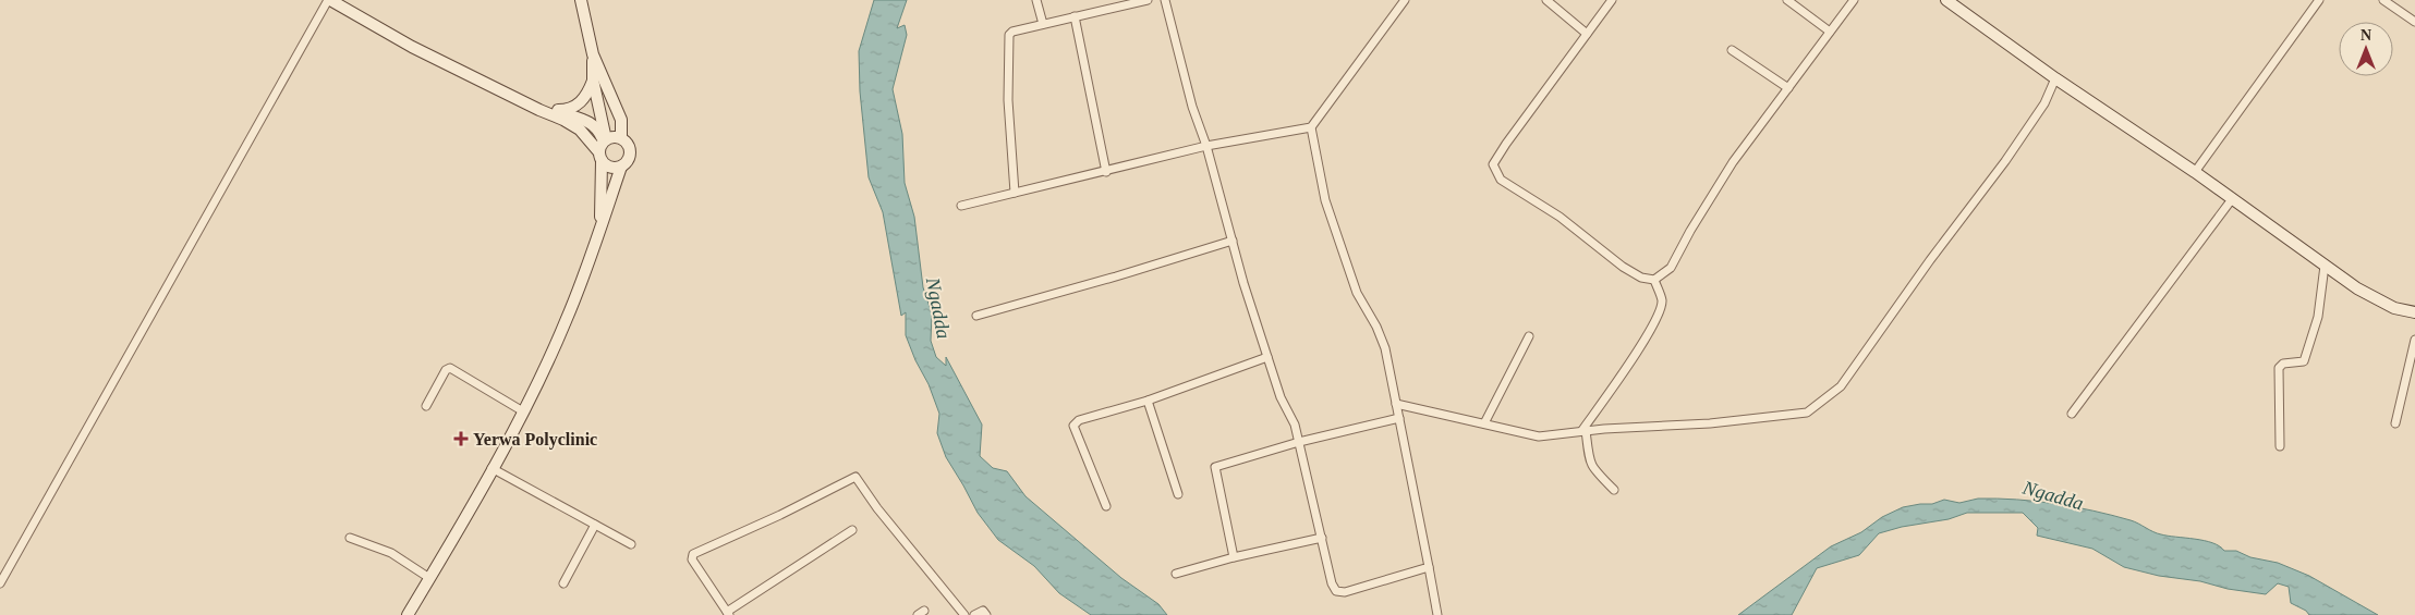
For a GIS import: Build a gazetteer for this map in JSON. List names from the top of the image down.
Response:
{
  "water": ["Ngadda"],
  "places": {
    "health": ["Yerwa Polyclinic"]
  },
  "north": "top"
}
